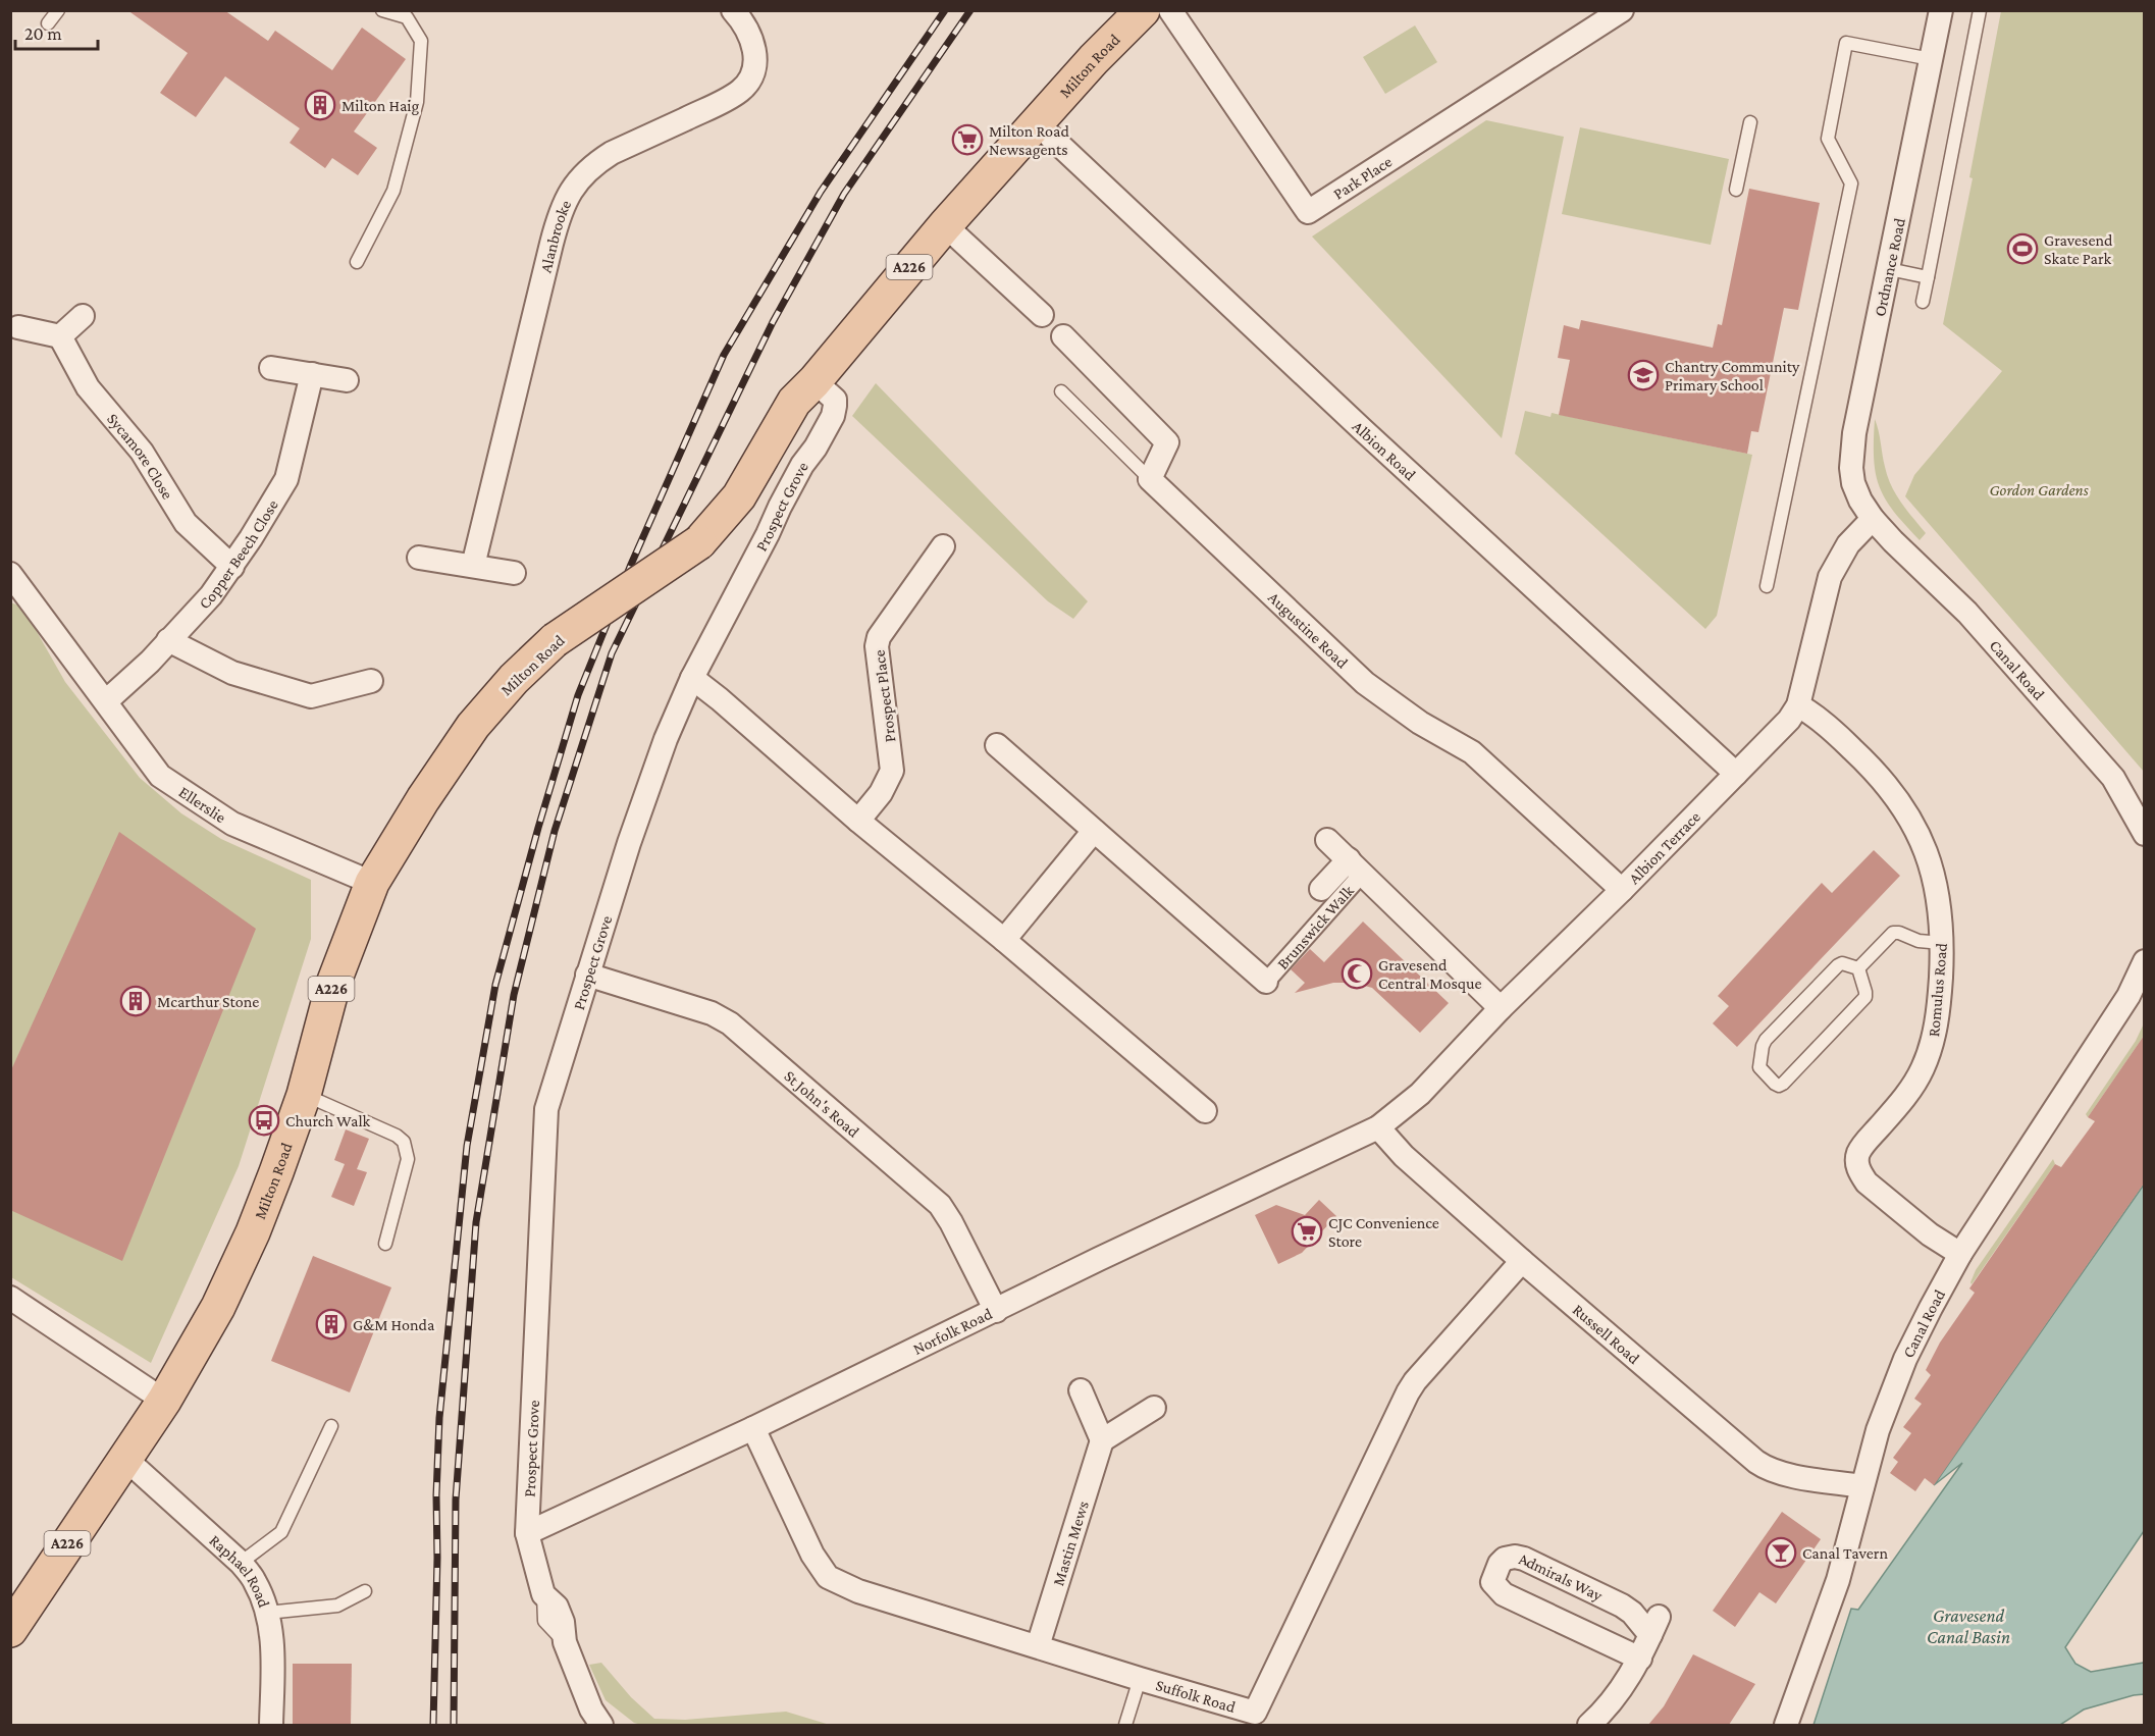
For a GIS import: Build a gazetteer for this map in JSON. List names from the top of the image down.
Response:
{
  "streets": {
    "main road": ["Milton Road", "A226"],
    "street": [
      "Park Place",
      "Alanbrooke",
      "Ordnance Road",
      "Albion Road",
      "Sycamore Close",
      "Prospect Grove",
      "Copper Beech Close",
      "Augustine Road",
      "Canal Road",
      "Prospect Place",
      "Ellerslie",
      "Albion Terrace",
      "Brunswick Walk",
      "Romulus Road",
      "St John's Road",
      "Norfolk Road",
      "Russell Road",
      "Mastin Mews",
      "Raphael Road",
      "Admirals Way",
      "Suffolk Road"
    ]
  },
  "crossings": [
    ["Milton Road", "A226"],
    ["Milton Road", "Albion Road"],
    ["Milton Road", "Prospect Grove"],
    ["Milton Road", "Ellerslie"],
    ["Milton Road", "Raphael Road"],
    ["A226", "Raphael Road"],
    ["Ordnance Road", "Canal Road"],
    ["Ordnance Road", "Albion Terrace"],
    ["Albion Road", "Albion Terrace"],
    ["Sycamore Close", "Copper Beech Close"],
    ["Prospect Grove", "St John's Road"],
    ["Prospect Grove", "Norfolk Road"],
    ["Copper Beech Close", "Ellerslie"],
    ["Augustine Road", "Albion Terrace"],
    ["Canal Road", "Albion Terrace"],
    ["Canal Road", "Romulus Road"],
    ["Canal Road", "Russell Road"],
    ["Albion Terrace", "Brunswick Walk"],
    ["Albion Terrace", "Romulus Road"],
    ["Albion Terrace", "Norfolk Road"],
    ["Albion Terrace", "Russell Road"],
    ["St John's Road", "Norfolk Road"],
    ["Norfolk Road", "Russell Road"],
    ["Norfolk Road", "Suffolk Road"],
    ["Russell Road", "Suffolk Road"],
    ["Mastin Mews", "Suffolk Road"]
  ],
  "water": ["Gravesend Canal Basin"],
  "parks": ["Gordon Gardens"],
  "places": {
    "building": ["Milton Haig", "Mcarthur Stone", "G&M Honda"],
    "supermarket": ["Milton Road Newsagents", "CJC Convenience Store"],
    "sports": ["Gravesend Skate Park"],
    "school or university": ["Chantry Community Primary School"],
    "mosque": ["Gravesend Central Mosque"],
    "bus stop": ["Church Walk"],
    "bar": ["Canal Tavern"]
  },
  "scale_bar": "20 m"
}
